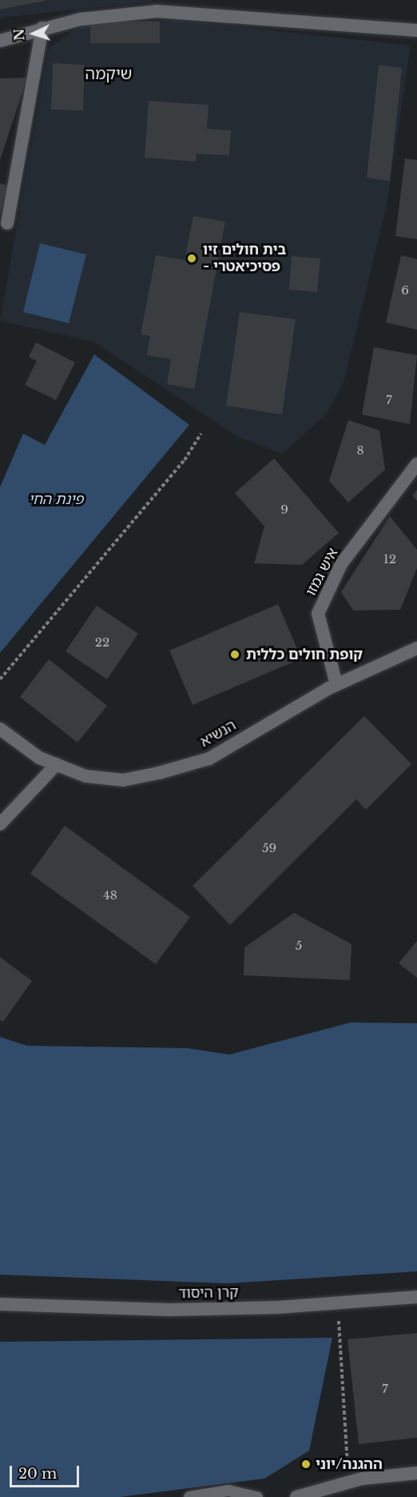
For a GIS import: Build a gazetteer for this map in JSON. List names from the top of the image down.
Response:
{
  "streets": {
    "street": ["איש גמזו", "הנשיא", "קרן היסוד"]
  },
  "crossings": [
    ["איש גמזו", "הנשיא"]
  ],
  "districts": ["שיקמה"],
  "parks": ["פינת החי"],
  "places": ["בית חולים זיו - פסיכיאטרי", "קופת חולים כללית", "ההגנה/יוני"],
  "house_numbers": [
    "6",
    "7",
    "8",
    "9",
    "12",
    "22",
    "59",
    "48",
    "5",
    "7"
  ],
  "scale_bar": "20 m",
  "north": "left"
}
